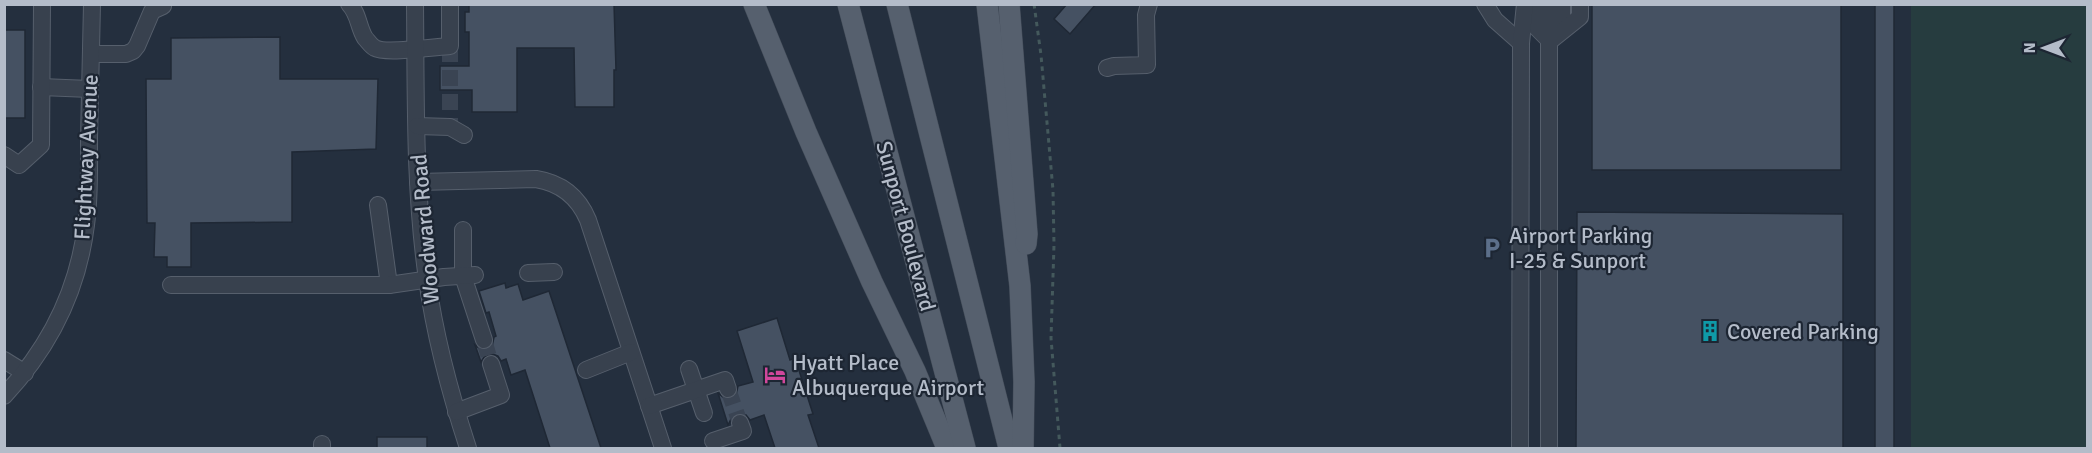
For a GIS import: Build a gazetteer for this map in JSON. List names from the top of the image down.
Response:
{
  "streets": {
    "main road": ["Sunport Boulevard"],
    "street": ["Flightway Avenue", "Woodward Road"]
  },
  "places": {
    "parking": ["Airport Parking I-25 & Sunport"],
    "building": ["Covered Parking"],
    "hotel": ["Hyatt Place Albuquerque Airport"]
  },
  "north": "left"
}
